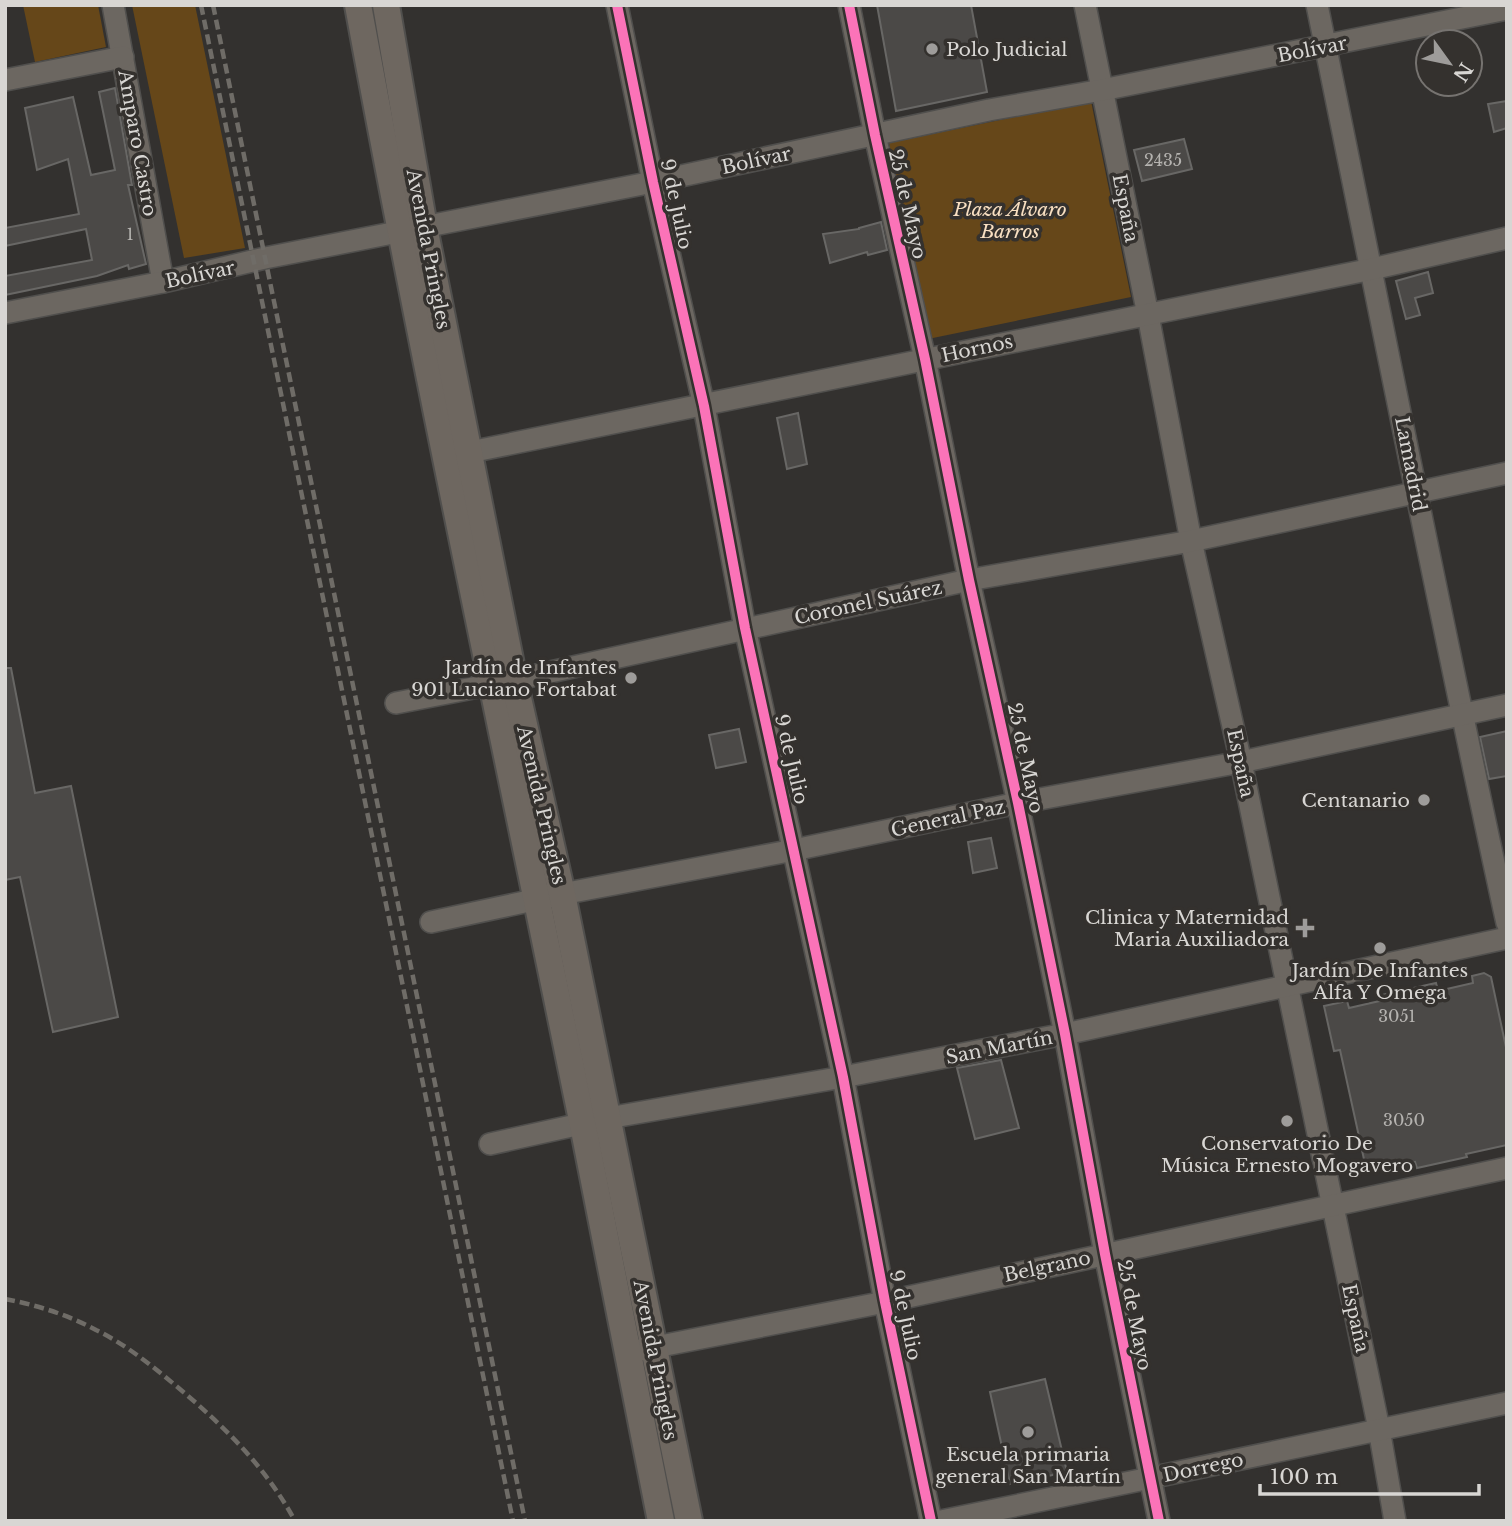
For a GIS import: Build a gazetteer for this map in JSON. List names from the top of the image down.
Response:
{
  "streets": {
    "main road": ["Avenida Pringles"],
    "street": [
      "Bolívar",
      "Amparo Castro",
      "9 de Julio",
      "25 de Mayo",
      "España",
      "Hornos",
      "Lamadrid",
      "Coronel Suárez",
      "General Paz",
      "San Martín",
      "Belgrano",
      "Dorrego"
    ]
  },
  "crossings": [
    ["Bolívar", "Amparo Castro"],
    ["Bolívar", "9 de Julio"],
    ["Bolívar", "25 de Mayo"],
    ["Bolívar", "España"],
    ["Bolívar", "Avenida Pringles"],
    ["Bolívar", "Lamadrid"],
    ["9 de Julio", "Hornos"],
    ["9 de Julio", "Coronel Suárez"],
    ["9 de Julio", "General Paz"],
    ["9 de Julio", "San Martín"],
    ["9 de Julio", "Belgrano"],
    ["25 de Mayo", "Hornos"],
    ["25 de Mayo", "Coronel Suárez"],
    ["25 de Mayo", "General Paz"],
    ["25 de Mayo", "San Martín"],
    ["25 de Mayo", "Belgrano"],
    ["25 de Mayo", "Dorrego"],
    ["España", "Hornos"],
    ["España", "Coronel Suárez"],
    ["España", "General Paz"],
    ["España", "San Martín"],
    ["España", "Belgrano"],
    ["España", "Dorrego"],
    ["Avenida Pringles", "Hornos"],
    ["Avenida Pringles", "Coronel Suárez"],
    ["Avenida Pringles", "General Paz"],
    ["Avenida Pringles", "San Martín"],
    ["Avenida Pringles", "Belgrano"],
    ["Hornos", "Lamadrid"],
    ["Lamadrid", "Coronel Suárez"],
    ["Lamadrid", "General Paz"]
  ],
  "parks": ["Plaza Álvaro Barros"],
  "places": {
    "other": [
      "Polo Judicial",
      "Jardín de Infantes 901 Luciano Fortabat",
      "Centanario",
      "Jardín De Infantes Alfa Y Omega",
      "Conservatorio De Música Ernesto Mogavero",
      "Escuela primaria general San Martín"
    ],
    "health": ["Clinica y Maternidad Maria Auxiliadora"]
  },
  "house_numbers": [
    "2435",
    "1",
    "3051",
    "3050"
  ],
  "scale_bar": "100 m",
  "north": "bottom right"
}
